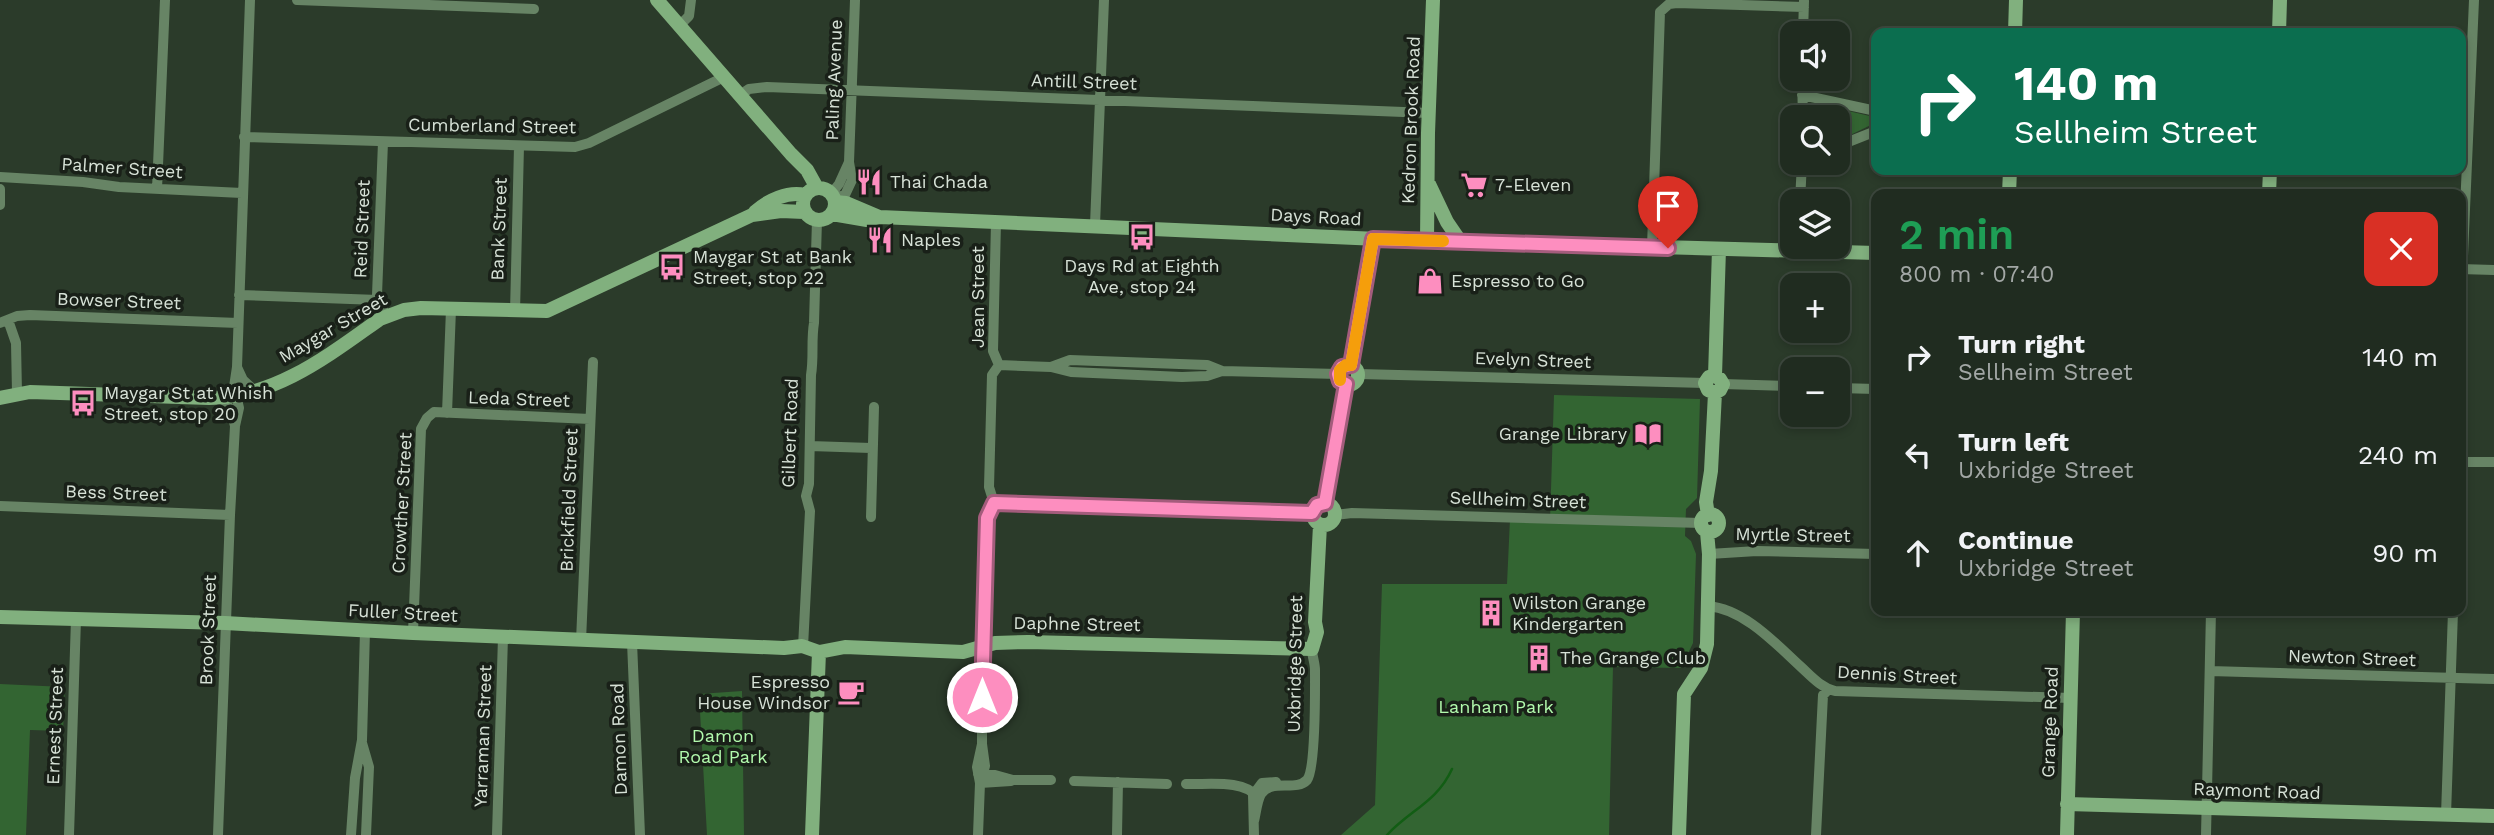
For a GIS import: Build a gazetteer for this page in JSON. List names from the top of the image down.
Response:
{
  "streets": {
    "main road": [
      "Kedron Brook Road",
      "Days Road",
      "Maygar Street",
      "Fuller Street",
      "Daphne Street",
      "Uxbridge Street",
      "Grange Road",
      "Raymont Road"
    ],
    "street": [
      "Paling Avenue",
      "Antill Street",
      "Cumberland Street",
      "Palmer Street",
      "Reid Street",
      "Bank Street",
      "Jean Street",
      "Bowser Street",
      "Evelyn Street",
      "Leda Street",
      "Gilbert Road",
      "Bess Street",
      "Brickfield Street",
      "Sellheim Street",
      "Crowther Street",
      "Myrtle Street",
      "Brook Street",
      "Newton Street",
      "Dennis Street",
      "Ernest Street",
      "Yarraman Street",
      "Damon Road"
    ]
  },
  "crossings": [
    ["Paling Avenue", "Antill Street"],
    ["Paling Avenue", "Days Road"],
    ["Paling Avenue", "Maygar Street"],
    ["Antill Street", "Kedron Brook Road"],
    ["Kedron Brook Road", "Days Road"],
    ["Cumberland Street", "Reid Street"],
    ["Cumberland Street", "Bank Street"],
    ["Cumberland Street", "Brook Street"],
    ["Palmer Street", "Brook Street"],
    ["Days Road", "Jean Street"],
    ["Days Road", "Maygar Street"],
    ["Reid Street", "Maygar Street"],
    ["Bank Street", "Maygar Street"],
    ["Jean Street", "Daphne Street"],
    ["Bowser Street", "Brook Street"],
    ["Maygar Street", "Gilbert Road"],
    ["Maygar Street", "Brook Street"],
    ["Leda Street", "Brickfield Street"],
    ["Leda Street", "Crowther Street"],
    ["Gilbert Road", "Fuller Street"],
    ["Gilbert Road", "Daphne Street"],
    ["Bess Street", "Brook Street"],
    ["Brickfield Street", "Fuller Street"],
    ["Sellheim Street", "Uxbridge Street"],
    ["Crowther Street", "Fuller Street"],
    ["Fuller Street", "Daphne Street"],
    ["Fuller Street", "Brook Street"],
    ["Fuller Street", "Ernest Street"],
    ["Fuller Street", "Yarraman Street"],
    ["Fuller Street", "Damon Road"],
    ["Daphne Street", "Uxbridge Street"],
    ["Dennis Street", "Grange Road"],
    ["Grange Road", "Raymont Road"]
  ],
  "parks": ["Lanham Park", "Damon Road Park"],
  "places": {
    "restaurant": ["Thai Chada", "Naples"],
    "supermarket": ["7-Eleven"],
    "bus stop": ["Days Rd at Eighth Ave, stop 24", "Maygar St at Bank Street, stop 22", "Maygar St at Whish Street, stop 20"],
    "shop": ["Espresso to Go"],
    "library": ["Grange Library"],
    "building": ["Wilston Grange Kindergarten", "The Grange Club"],
    "cafe": ["Espresso House Windsor"]
  },
  "page": {
    "map_buttons": ["+", "−"],
    "turn": ["140 m", "Sellheim Street"],
    "heading": ["2 min", "800 m · 07:40"],
    "list": [
      {
        "name": "Turn right",
        "note": "Sellheim Street",
        "value": "140 m"
      },
      {
        "name": "Turn left",
        "note": "Uxbridge Street",
        "value": "240 m"
      },
      {
        "name": "Continue",
        "note": "Uxbridge Street",
        "value": "90 m"
      }
    ]
  }
}
